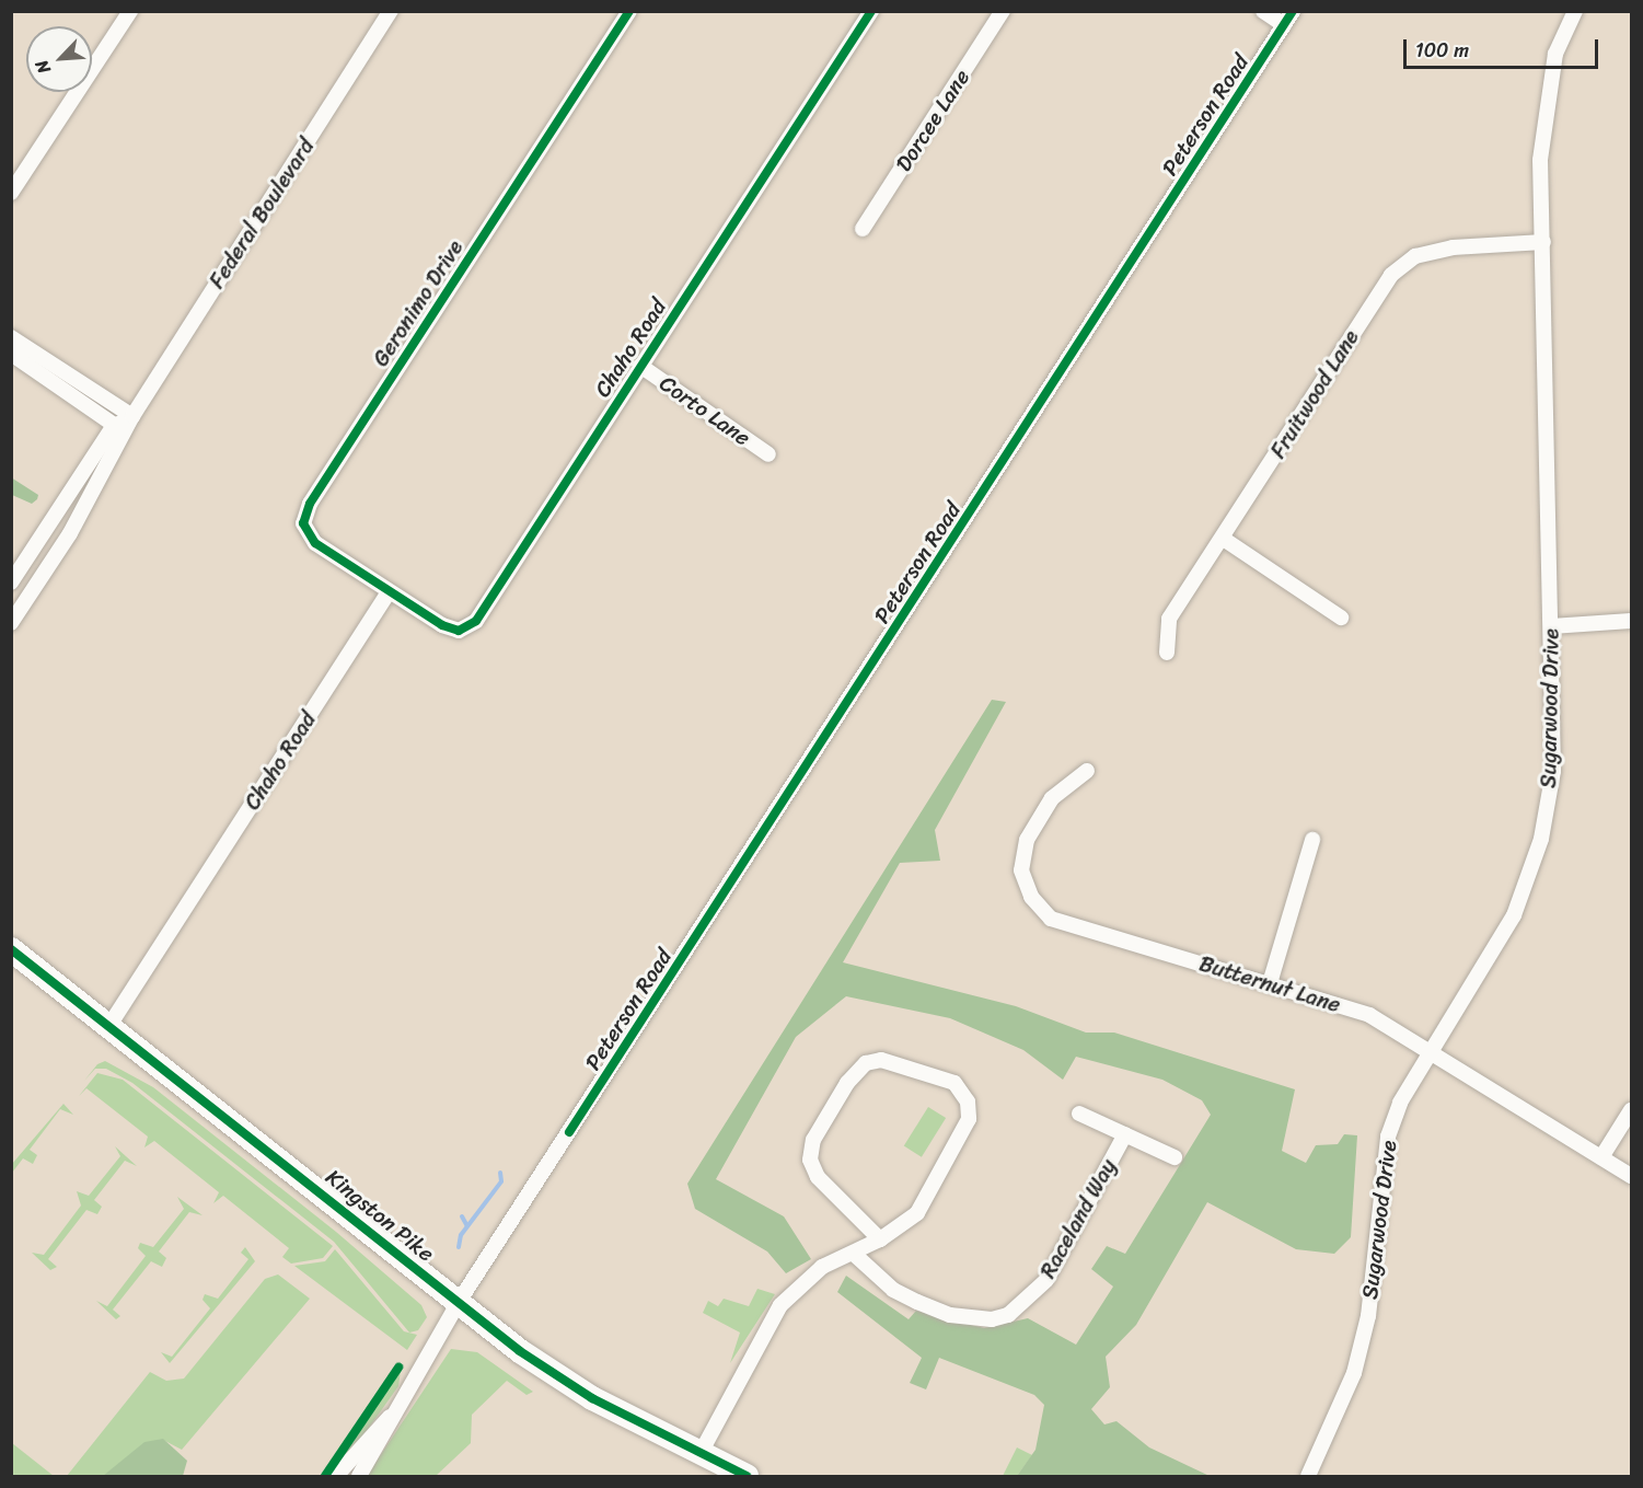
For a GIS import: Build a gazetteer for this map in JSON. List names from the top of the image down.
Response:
{
  "streets": {
    "main road": ["Kingston Pike"],
    "street": [
      "Peterson Road",
      "Dorcee Lane",
      "Federal Boulevard",
      "Geronimo Drive",
      "Chaho Road",
      "Fruitwood Lane",
      "Corto Lane",
      "Sugarwood Drive",
      "Butternut Lane",
      "Raceland Way"
    ]
  },
  "crossings": [
    ["Peterson Road", "Kingston Pike"],
    ["Geronimo Drive", "Chaho Road"],
    ["Chaho Road", "Corto Lane"],
    ["Chaho Road", "Kingston Pike"],
    ["Fruitwood Lane", "Sugarwood Drive"],
    ["Sugarwood Drive", "Butternut Lane"]
  ],
  "scale_bar": "100 m",
  "north": "bottom left"
}
